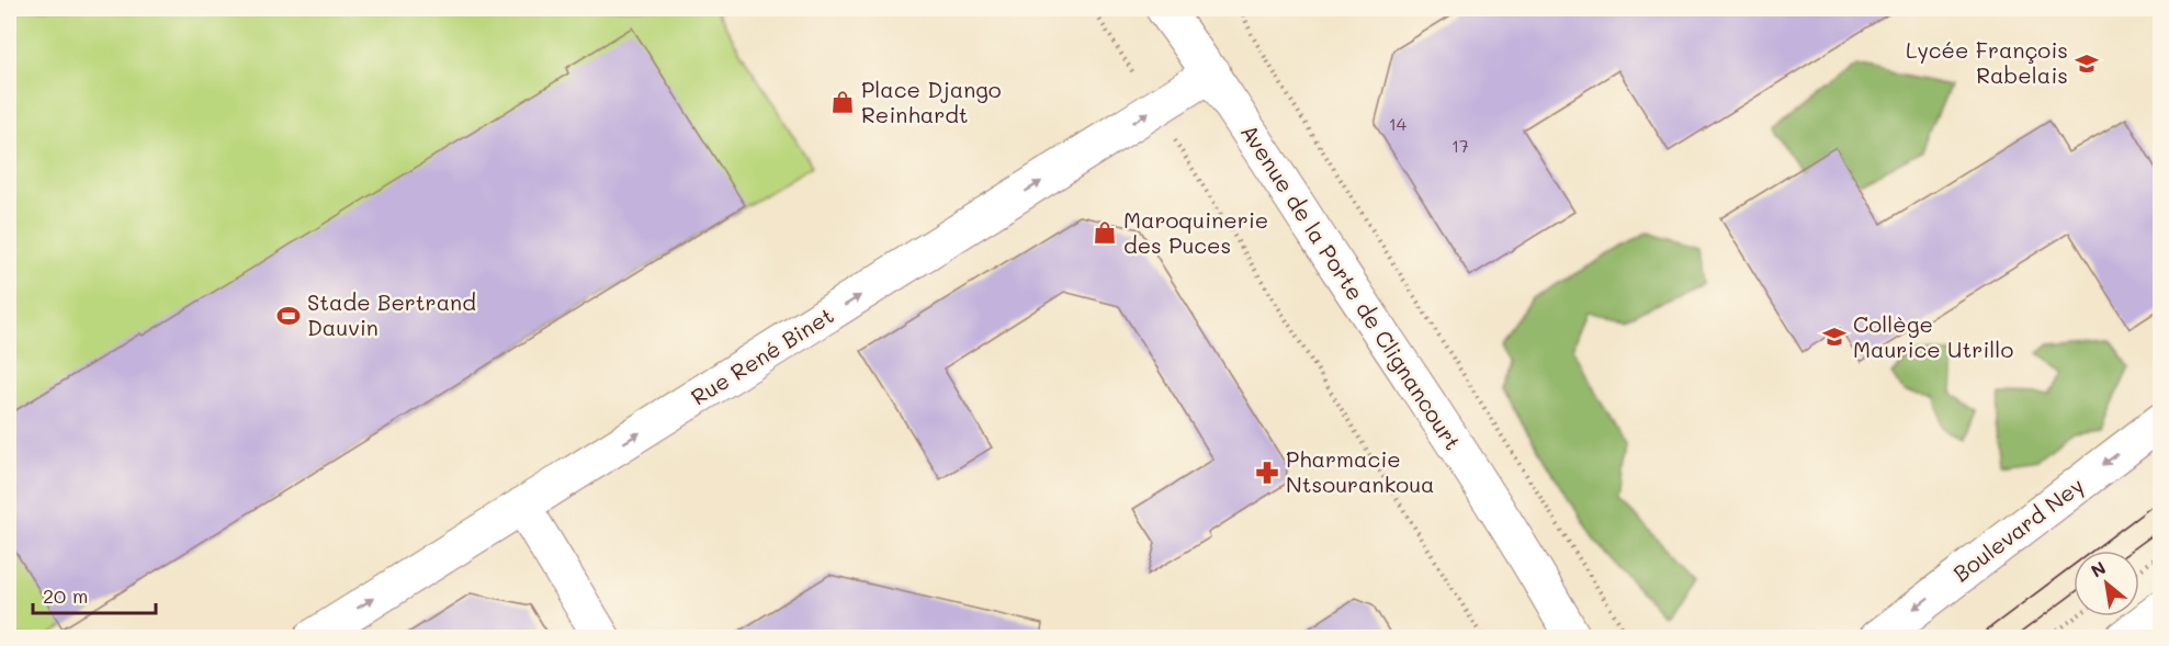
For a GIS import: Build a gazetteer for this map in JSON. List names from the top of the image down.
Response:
{
  "streets": {
    "street": ["Avenue de la Porte de Clignancourt", "Rue René Binet", "Boulevard Ney"]
  },
  "crossings": [
    ["Avenue de la Porte de Clignancourt", "Rue René Binet"]
  ],
  "one_way": ["Rue René Binet", "Boulevard Ney"],
  "places": {
    "school or university": ["Lycée François Rabelais", "Collège Maurice Utrillo"],
    "shop": ["Place Django Reinhardt", "Maroquinerie des Puces"],
    "sports": ["Stade Bertrand Dauvin"],
    "pharmacy": ["Pharmacie Ntsourankoua"]
  },
  "house_numbers": ["14", "17"],
  "scale_bar": "20 m",
  "north": "top left"
}
